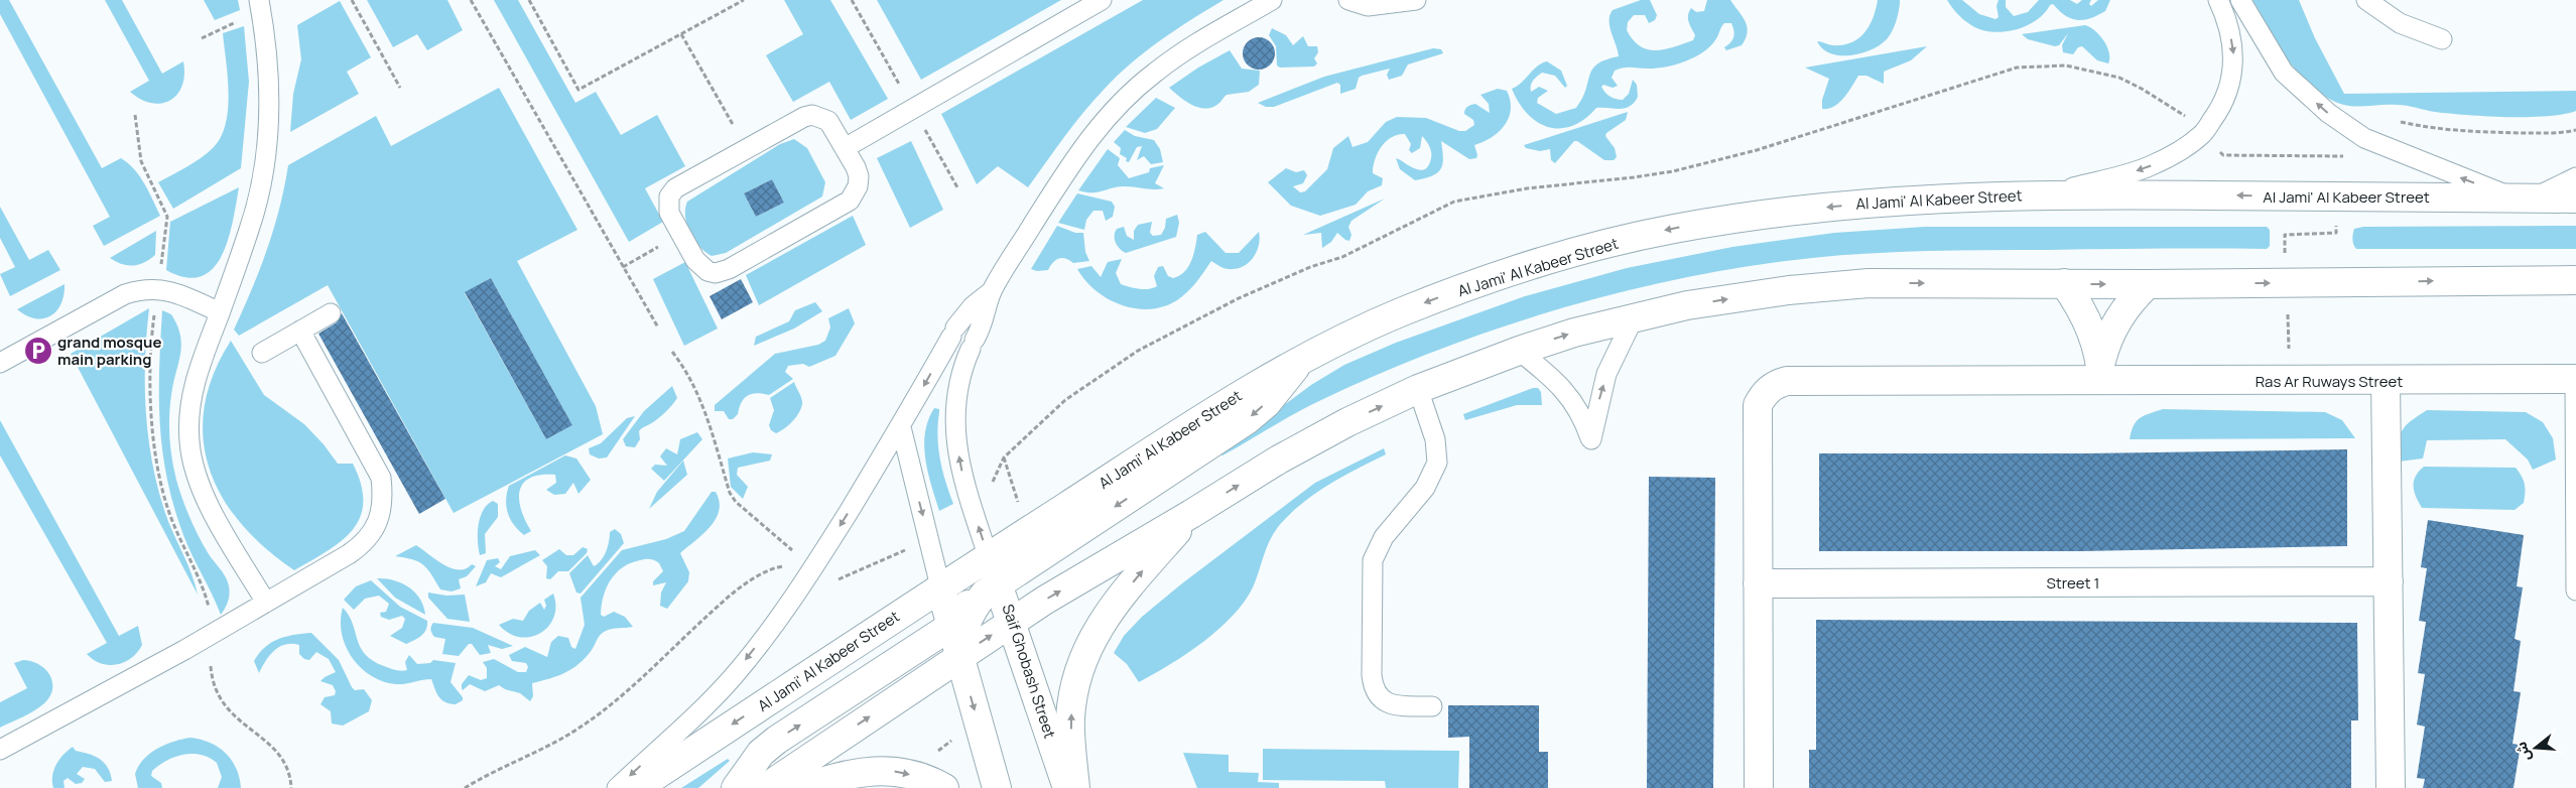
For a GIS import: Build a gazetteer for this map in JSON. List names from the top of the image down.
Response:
{
  "streets": {
    "main road": [
      "Al Jami' Al Kabeer Street",
      "Ras Ar Ruways Street",
      "Street 1",
      "Saif Ghobash Street"
    ]
  },
  "crossings": [
    ["Al Jami' Al Kabeer Street", "Saif Ghobash Street"],
    ["Ras Ar Ruways Street", "Street 1"]
  ],
  "places": {
    "parking": ["grand mosque main parking"]
  },
  "north": "left"
}
